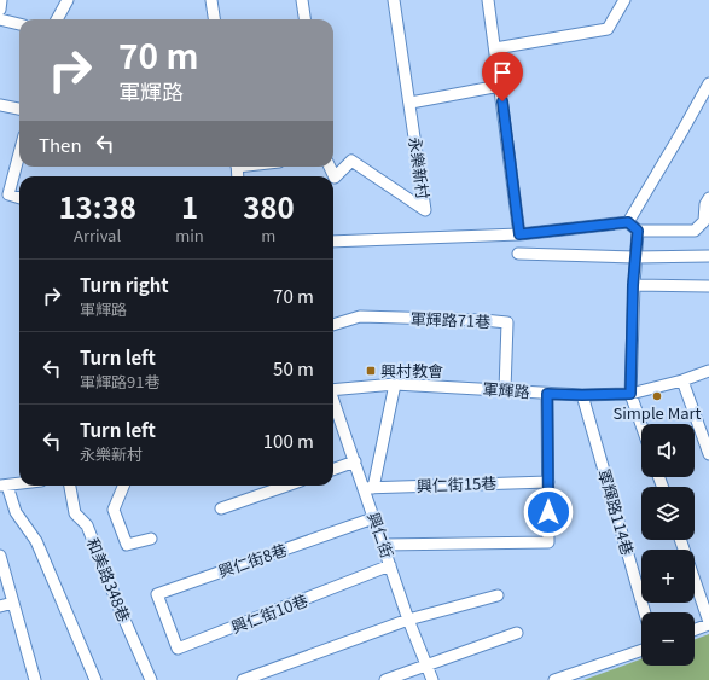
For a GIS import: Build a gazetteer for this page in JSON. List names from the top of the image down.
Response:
{
  "streets": {
    "street": [
      "永樂新村",
      "軍輝路71巷",
      "軍輝路",
      "興仁街15巷",
      "軍輝路114巷",
      "興仁街",
      "興仁街8巷",
      "和美路348巷",
      "興仁街10巷"
    ]
  },
  "crossings": [
    ["軍輝路71巷", "軍輝路"],
    ["軍輝路", "軍輝路114巷"],
    ["興仁街15巷", "興仁街"],
    ["興仁街", "興仁街8巷"],
    ["興仁街", "興仁街10巷"],
    ["興仁街8巷", "興仁街10巷"]
  ],
  "places": {
    "transit": ["興村教會"],
    "other": ["Simple Mart"]
  },
  "page": {
    "turn": ["70 m", "軍輝路"],
    "then": "Then",
    "eta": [
      "13:38",
      "Arrival",
      "1",
      "min",
      "380",
      "m"
    ],
    "list": [
      {
        "name": "Turn right",
        "note": "軍輝路",
        "value": "70 m"
      },
      {
        "name": "Turn left",
        "note": "軍輝路91巷",
        "value": "50 m"
      },
      {
        "name": "Turn left",
        "note": "永樂新村",
        "value": "100 m"
      }
    ],
    "map_buttons": ["+", "−"]
  }
}
